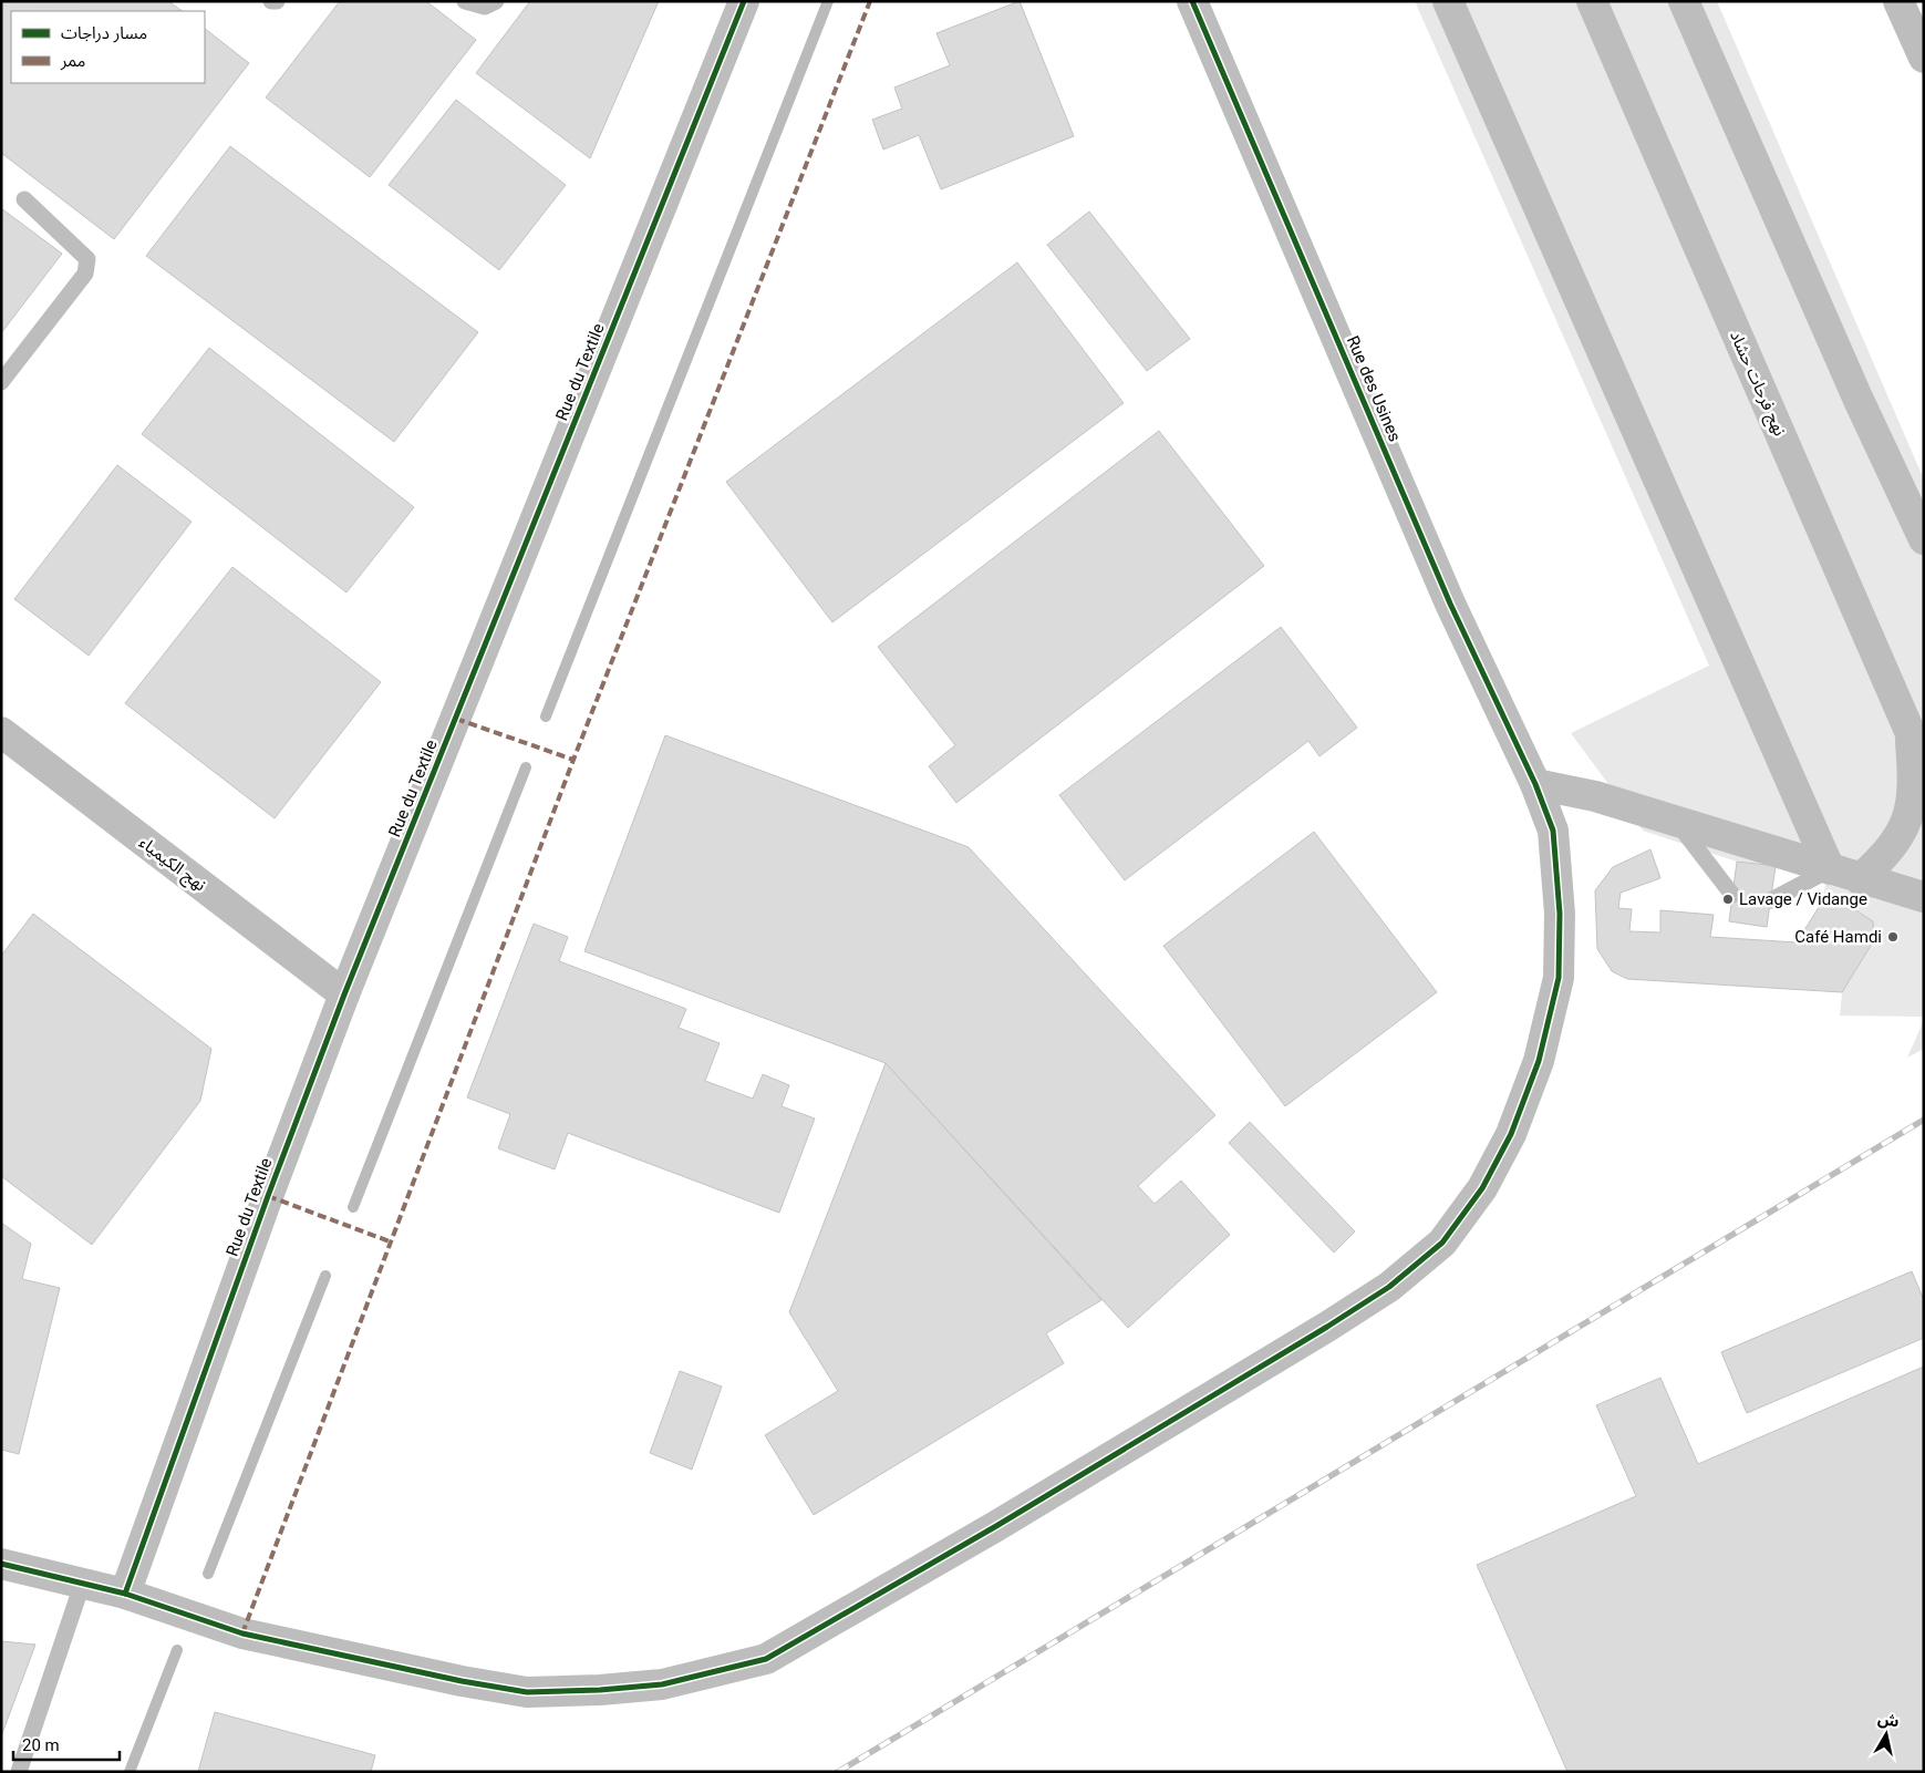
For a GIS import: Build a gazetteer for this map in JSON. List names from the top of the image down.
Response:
{
  "streets": {
    "street": [
      "Rue du Textile",
      "نهج فرحات حشاد",
      "Rue des Usines",
      "نهج الكيمياء"
    ]
  },
  "crossings": [
    ["Rue du Textile", "Rue des Usines"],
    ["Rue du Textile", "نهج الكيمياء"]
  ],
  "places": ["Lavage / Vidange", "Café Hamdi"],
  "legend": ["مسار دراجات", "ممر"],
  "scale_bar": "20 m",
  "north": "top"
}
